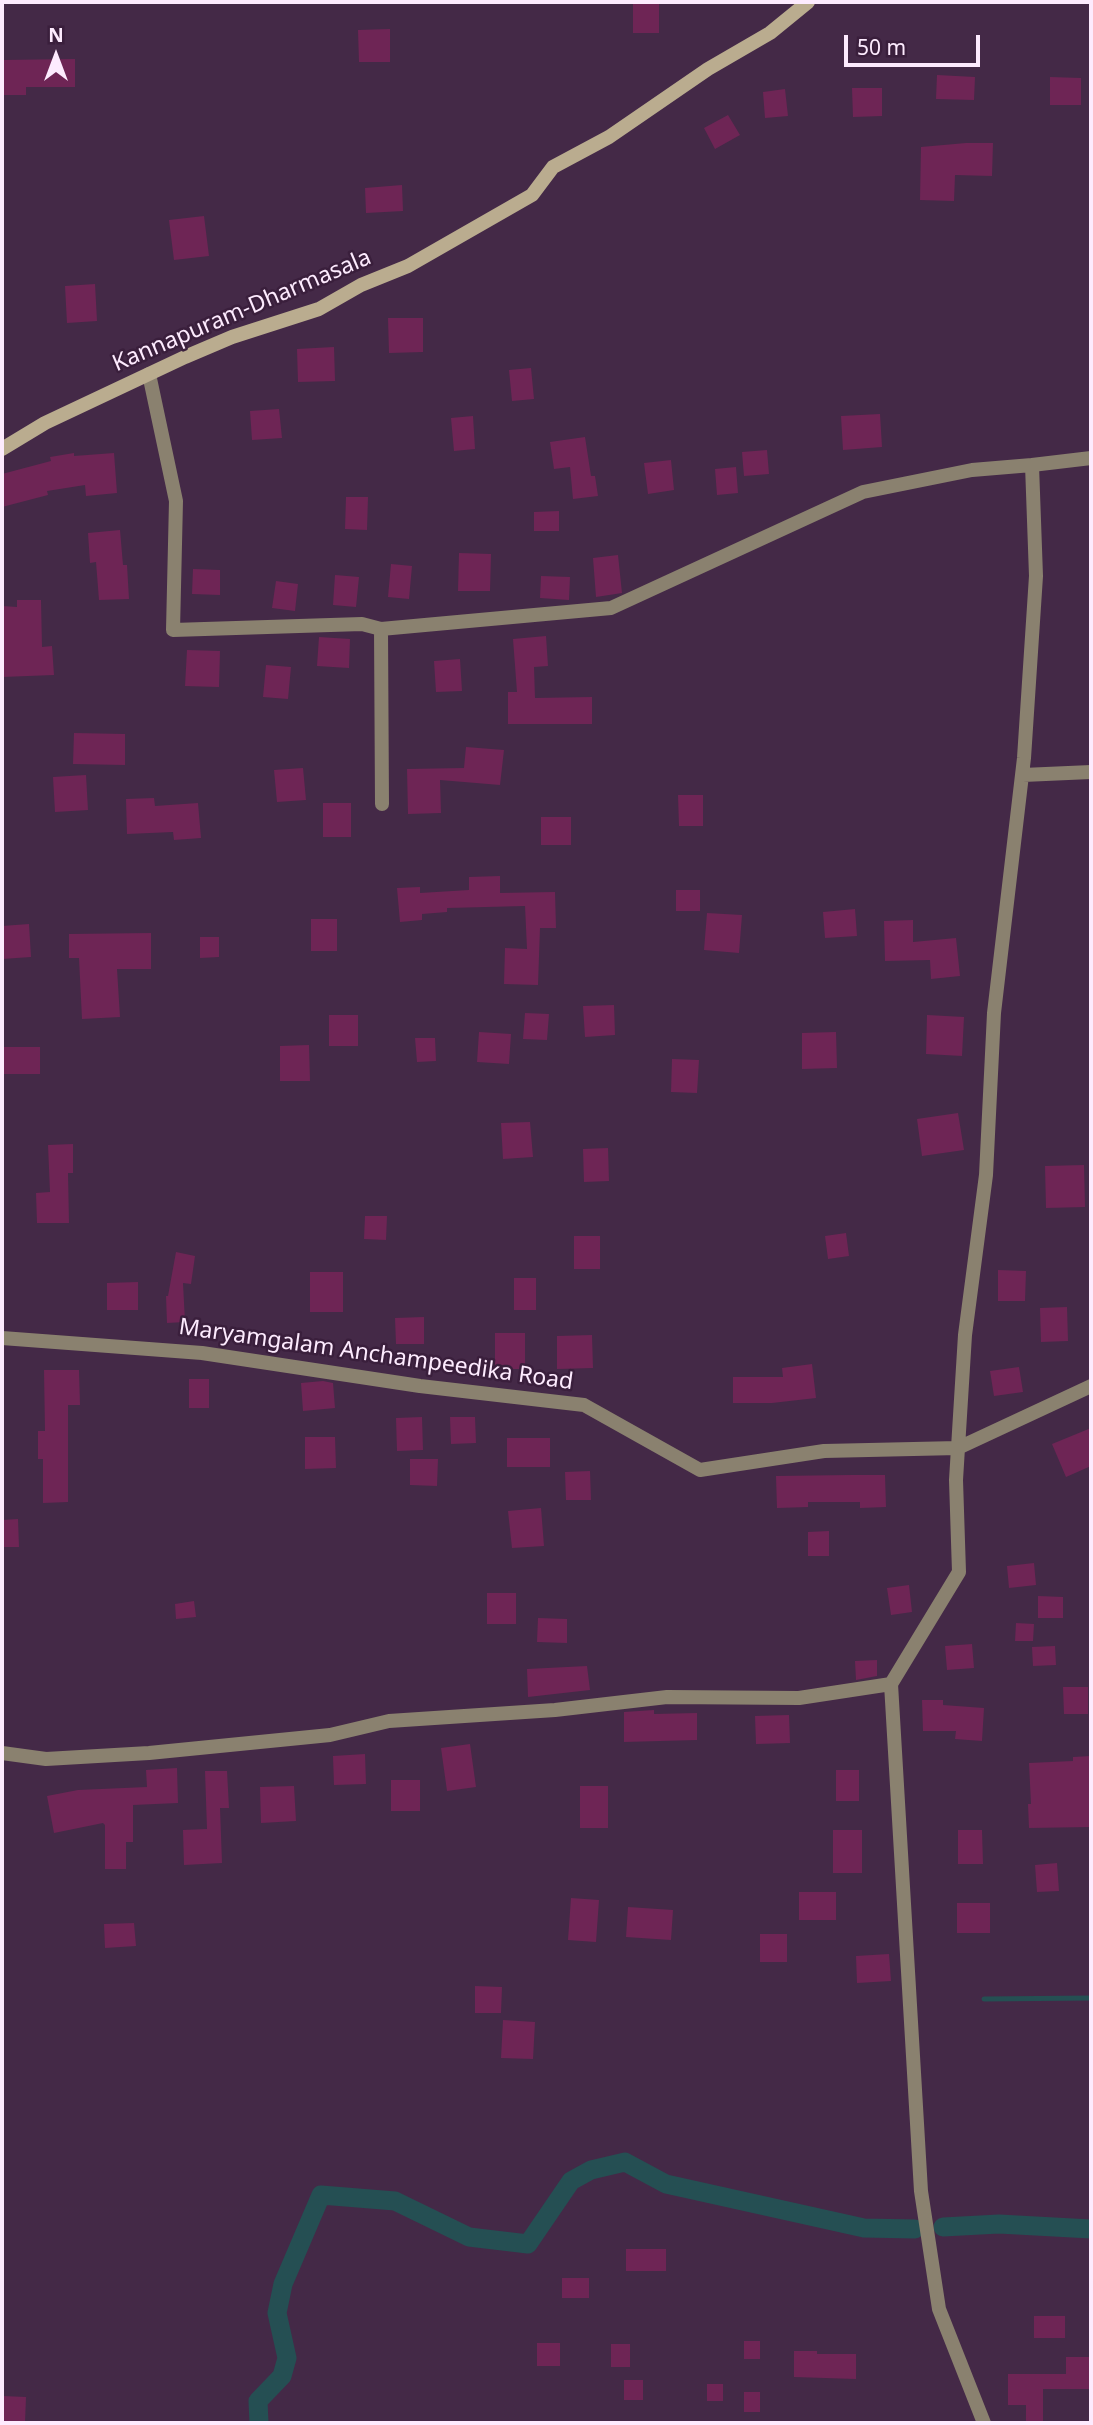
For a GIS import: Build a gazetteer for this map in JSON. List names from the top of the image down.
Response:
{
  "streets": {
    "main road": ["Kannapuram-Dharmasala"],
    "street": ["Maryamgalam Anchampeedika Road"]
  },
  "scale_bar": "50 m",
  "north": "top"
}
